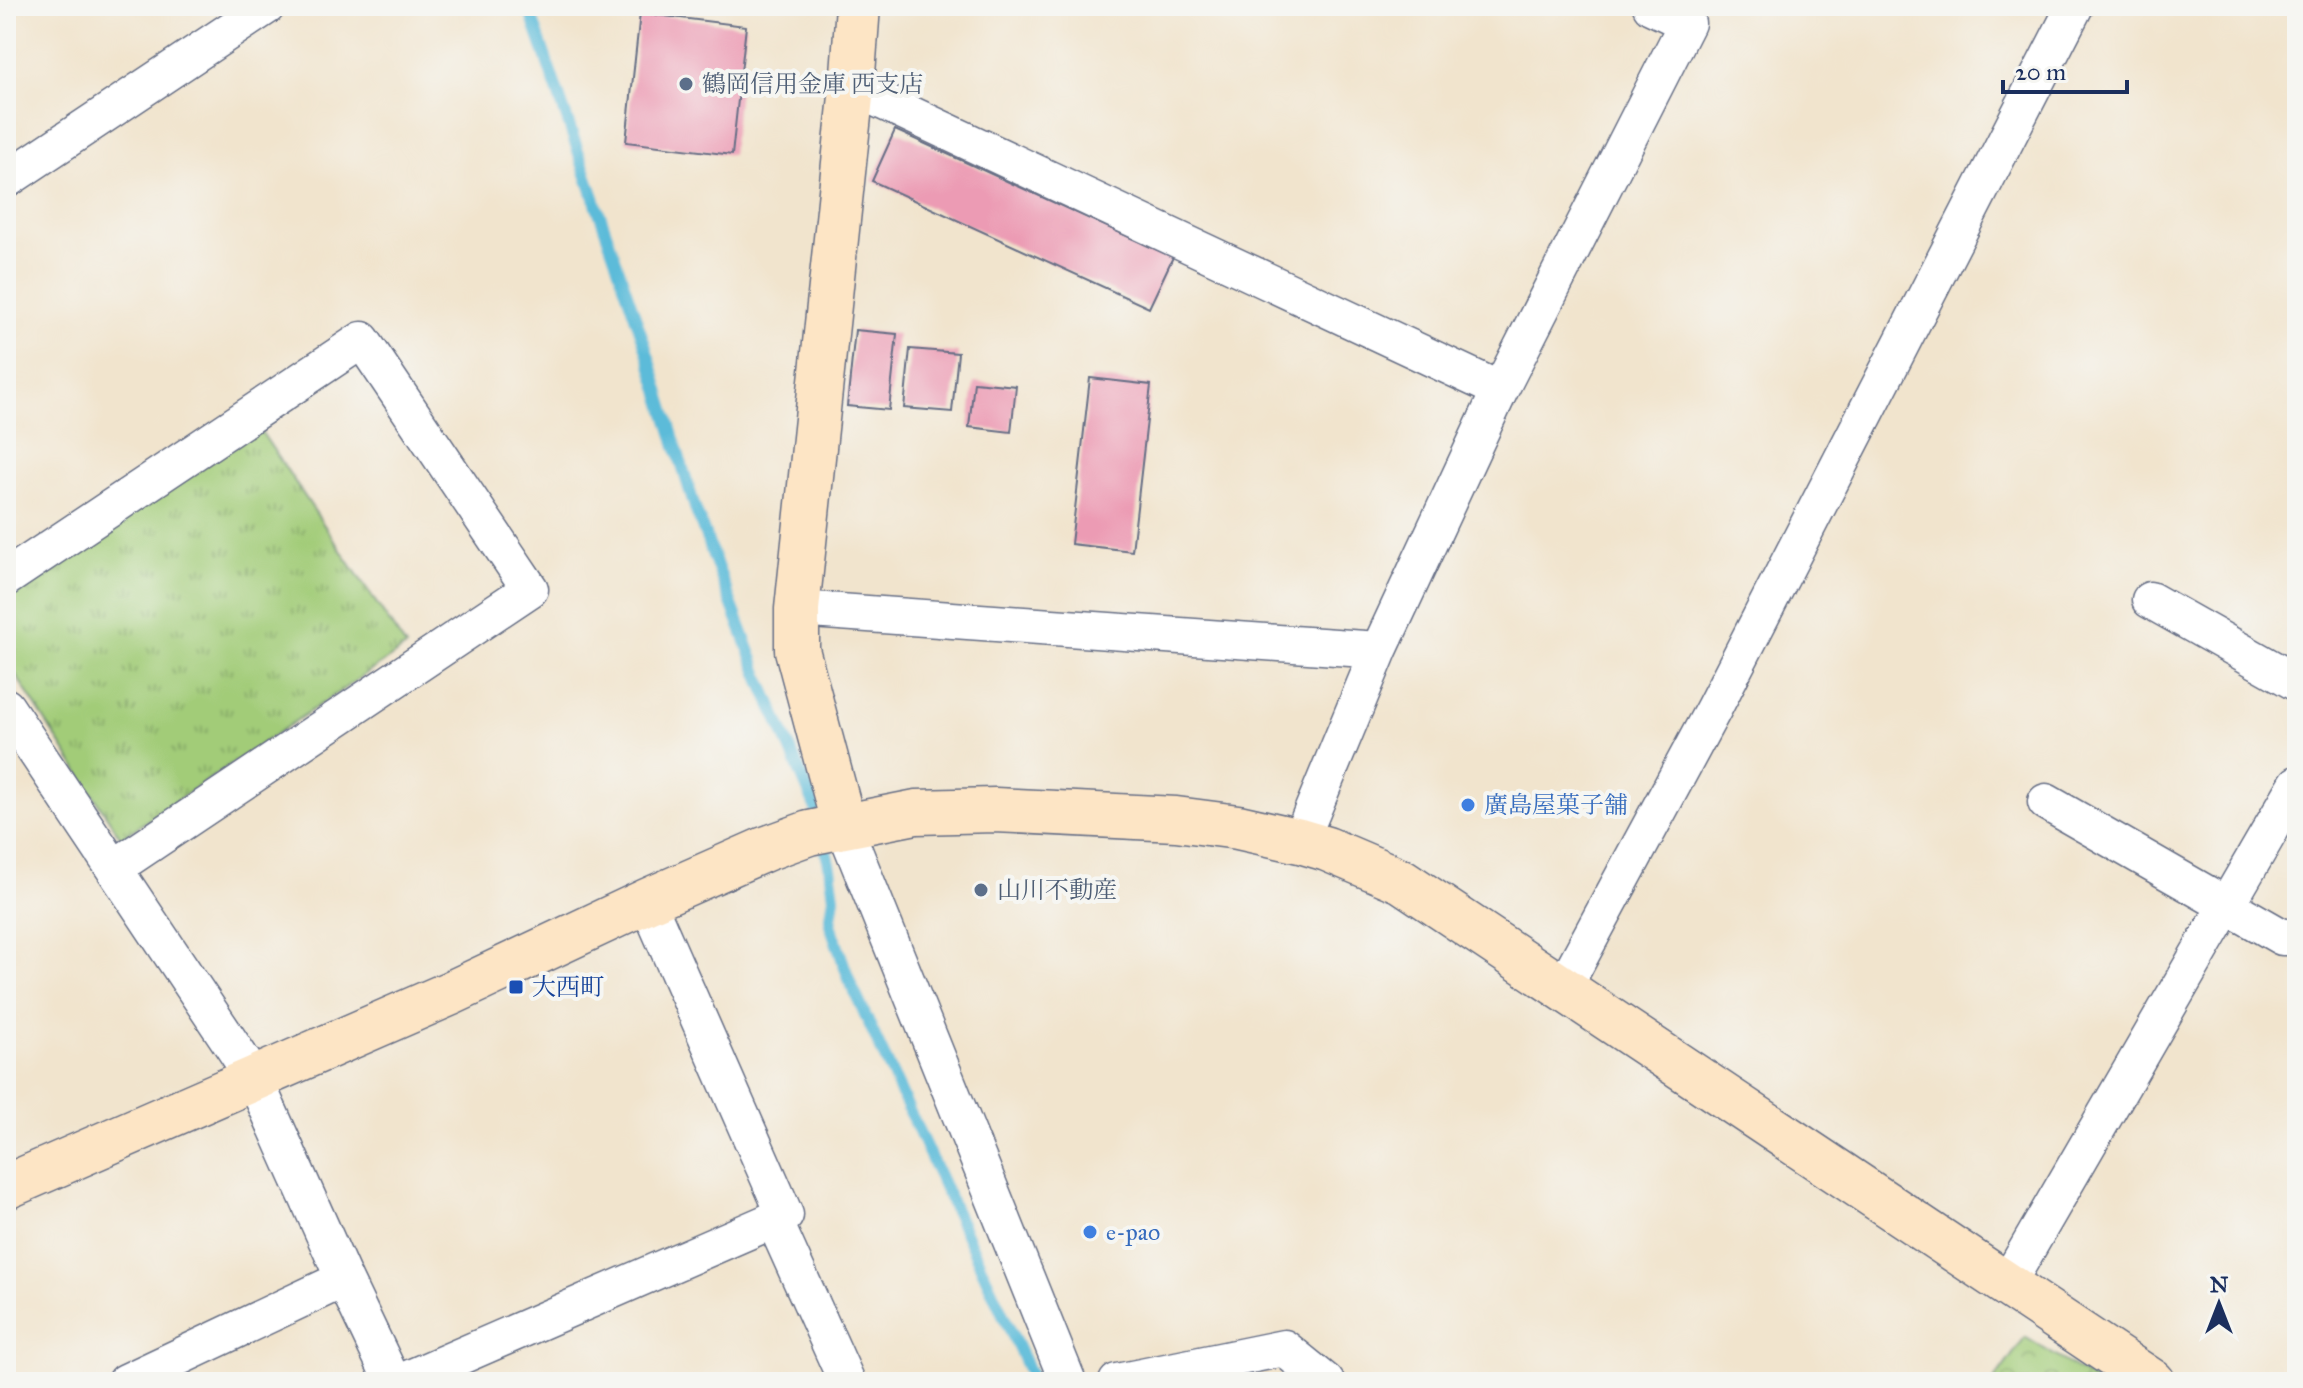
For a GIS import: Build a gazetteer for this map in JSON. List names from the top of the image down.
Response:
{
  "places": {
    "other": [
      "鶴岡信用金庫 西支店",
      "廣島屋菓子舗",
      "山川不動産",
      "e-pao"
    ],
    "transit": ["大西町"]
  },
  "scale_bar": "20 m",
  "north": "top"
}
